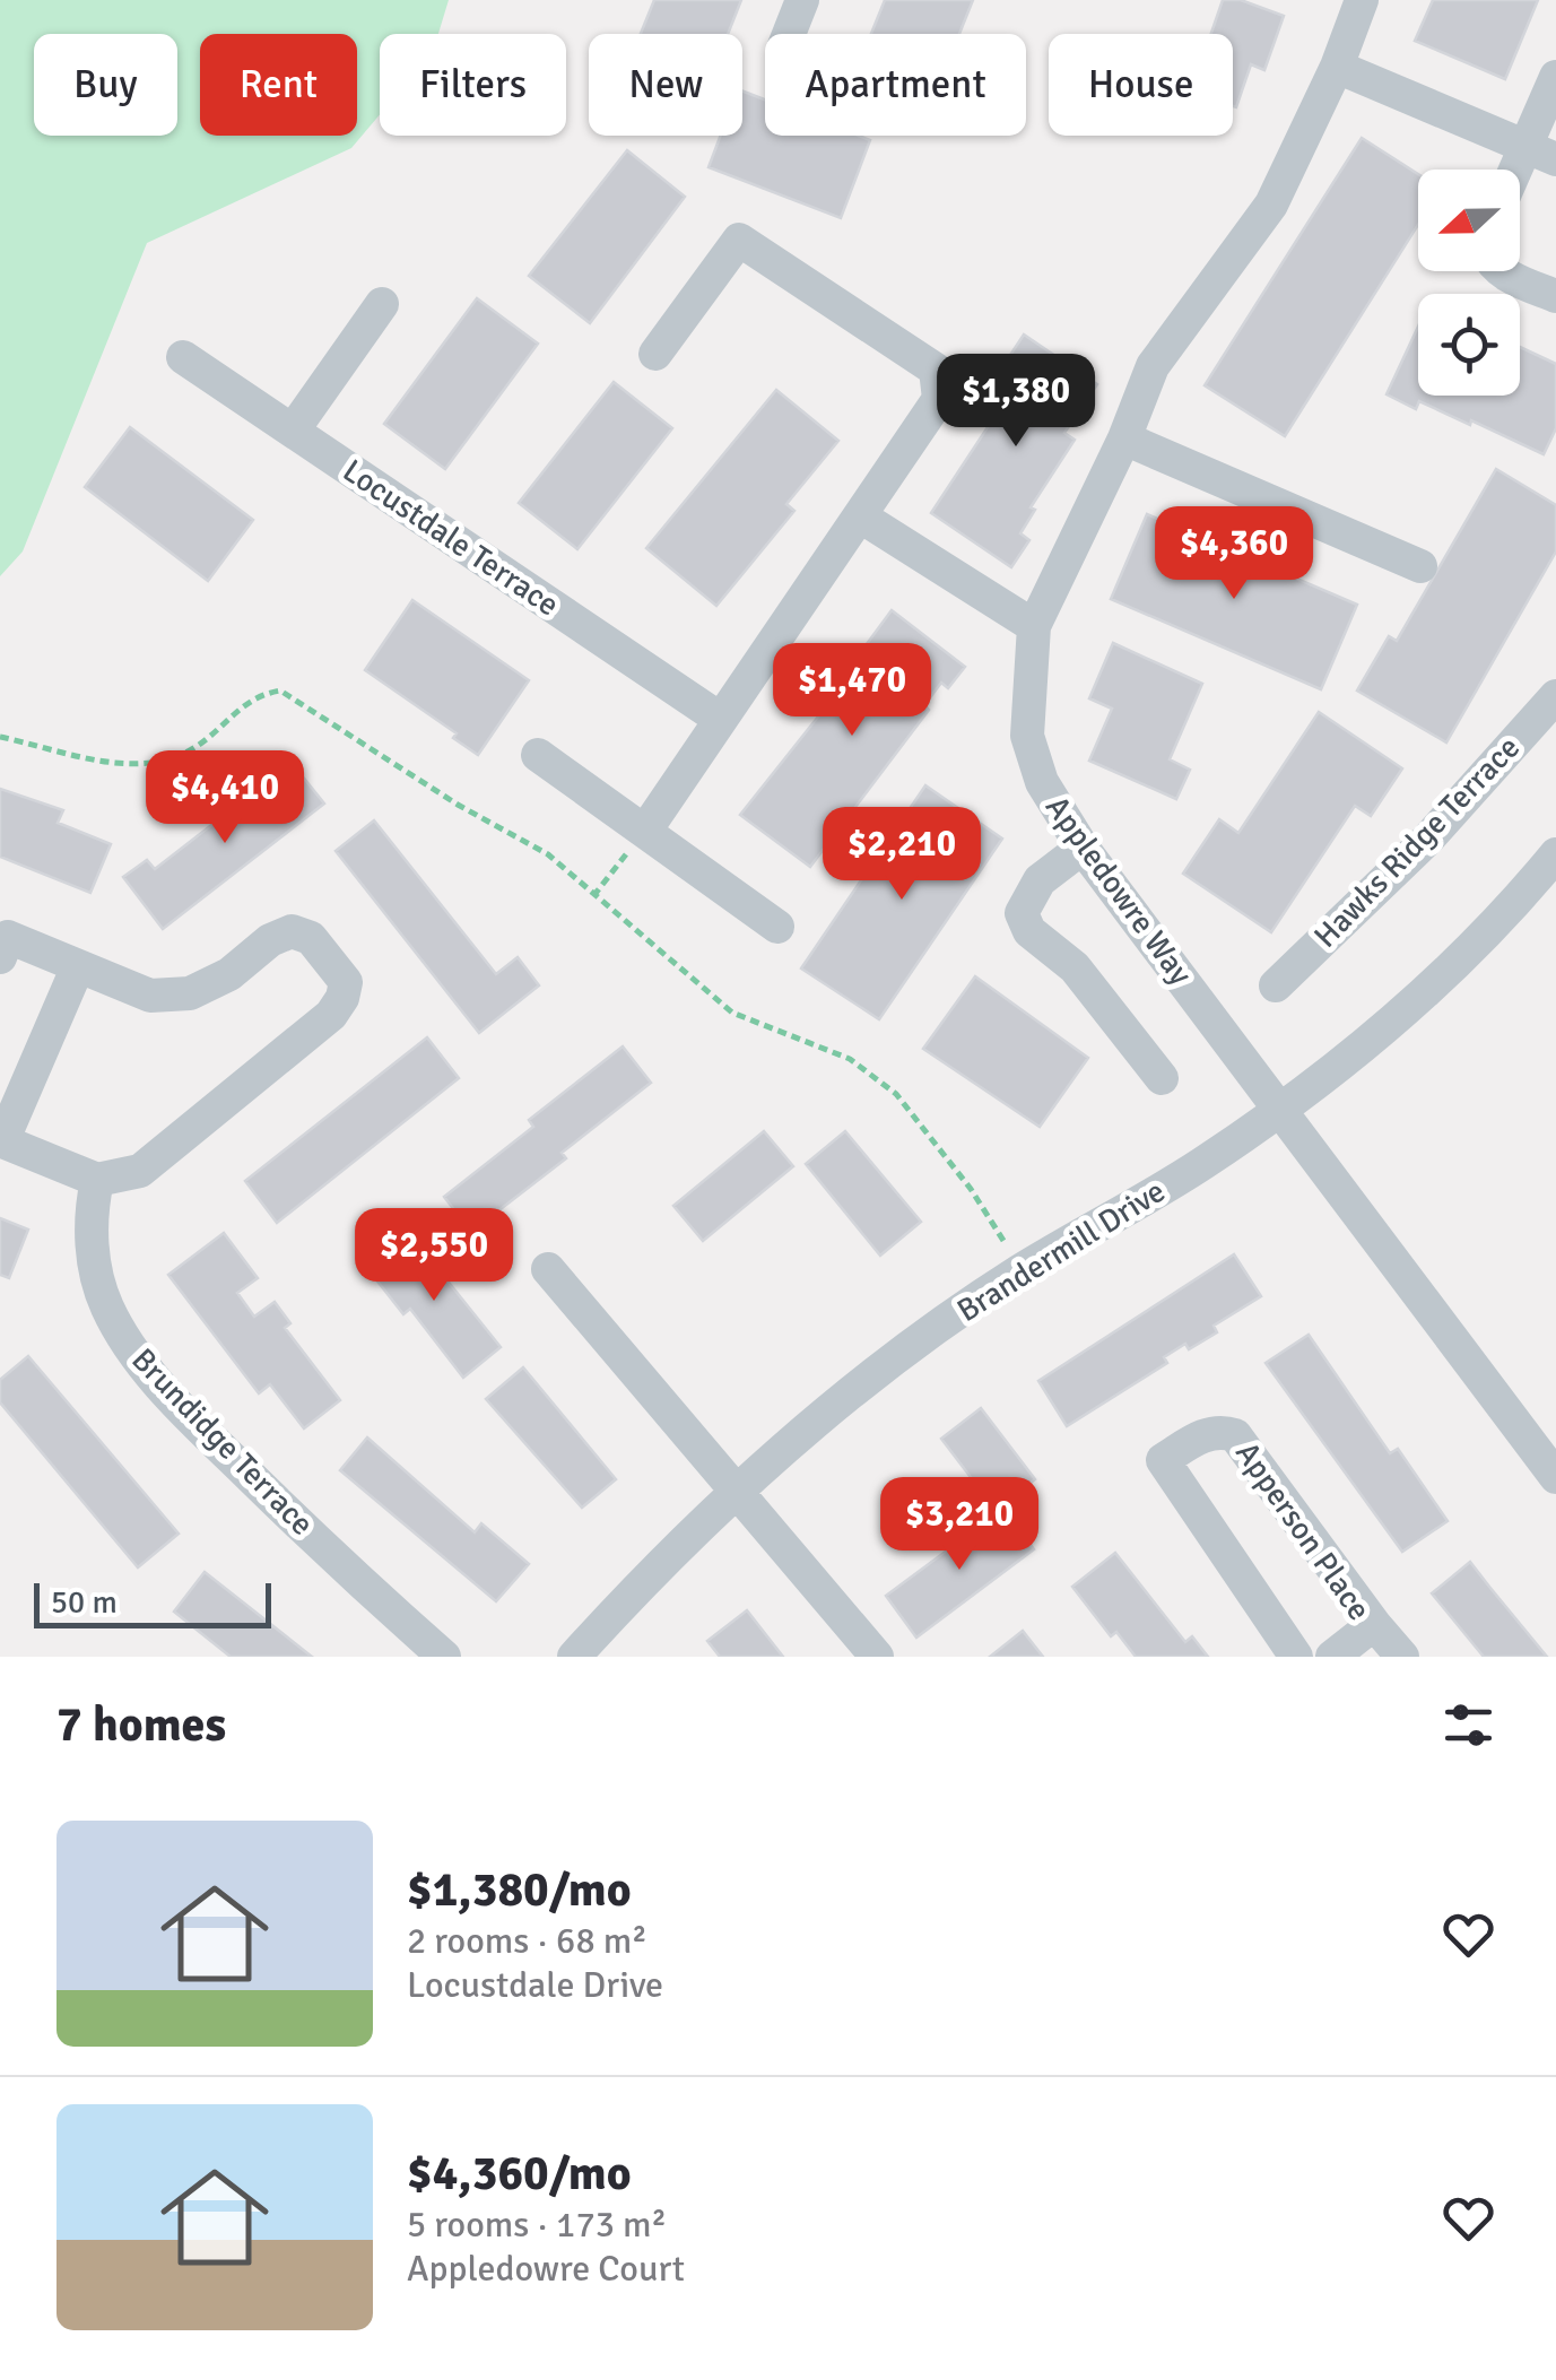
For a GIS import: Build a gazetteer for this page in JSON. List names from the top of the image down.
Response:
{
  "streets": {
    "street": [
      "Locustdale Terrace",
      "Hawks Ridge Terrace",
      "Appledowre Way",
      "Brandermill Drive",
      "Brundidge Terrace",
      "Apperson Place"
    ]
  },
  "crossings": [
    ["Appledowre Way", "Brandermill Drive"]
  ],
  "scale_bar": "50 m",
  "north": "left",
  "page": {
    "chip": [
      "Buy",
      "Rent",
      "Filters",
      "New",
      "Apartment",
      "House"
    ],
    "price": [
      "$1,380",
      "$4,360",
      "$1,470",
      "$4,410",
      "$2,210",
      "$2,550",
      "$3,210"
    ],
    "scale": "50 m",
    "heading": "7 homes",
    "list": [
      {
        "name": "$1,380/mo",
        "note": "2 rooms · 68 m² · Locustdale Drive"
      },
      {
        "name": "$4,360/mo",
        "note": "5 rooms · 173 m² · Appledowre Court"
      }
    ]
  }
}
